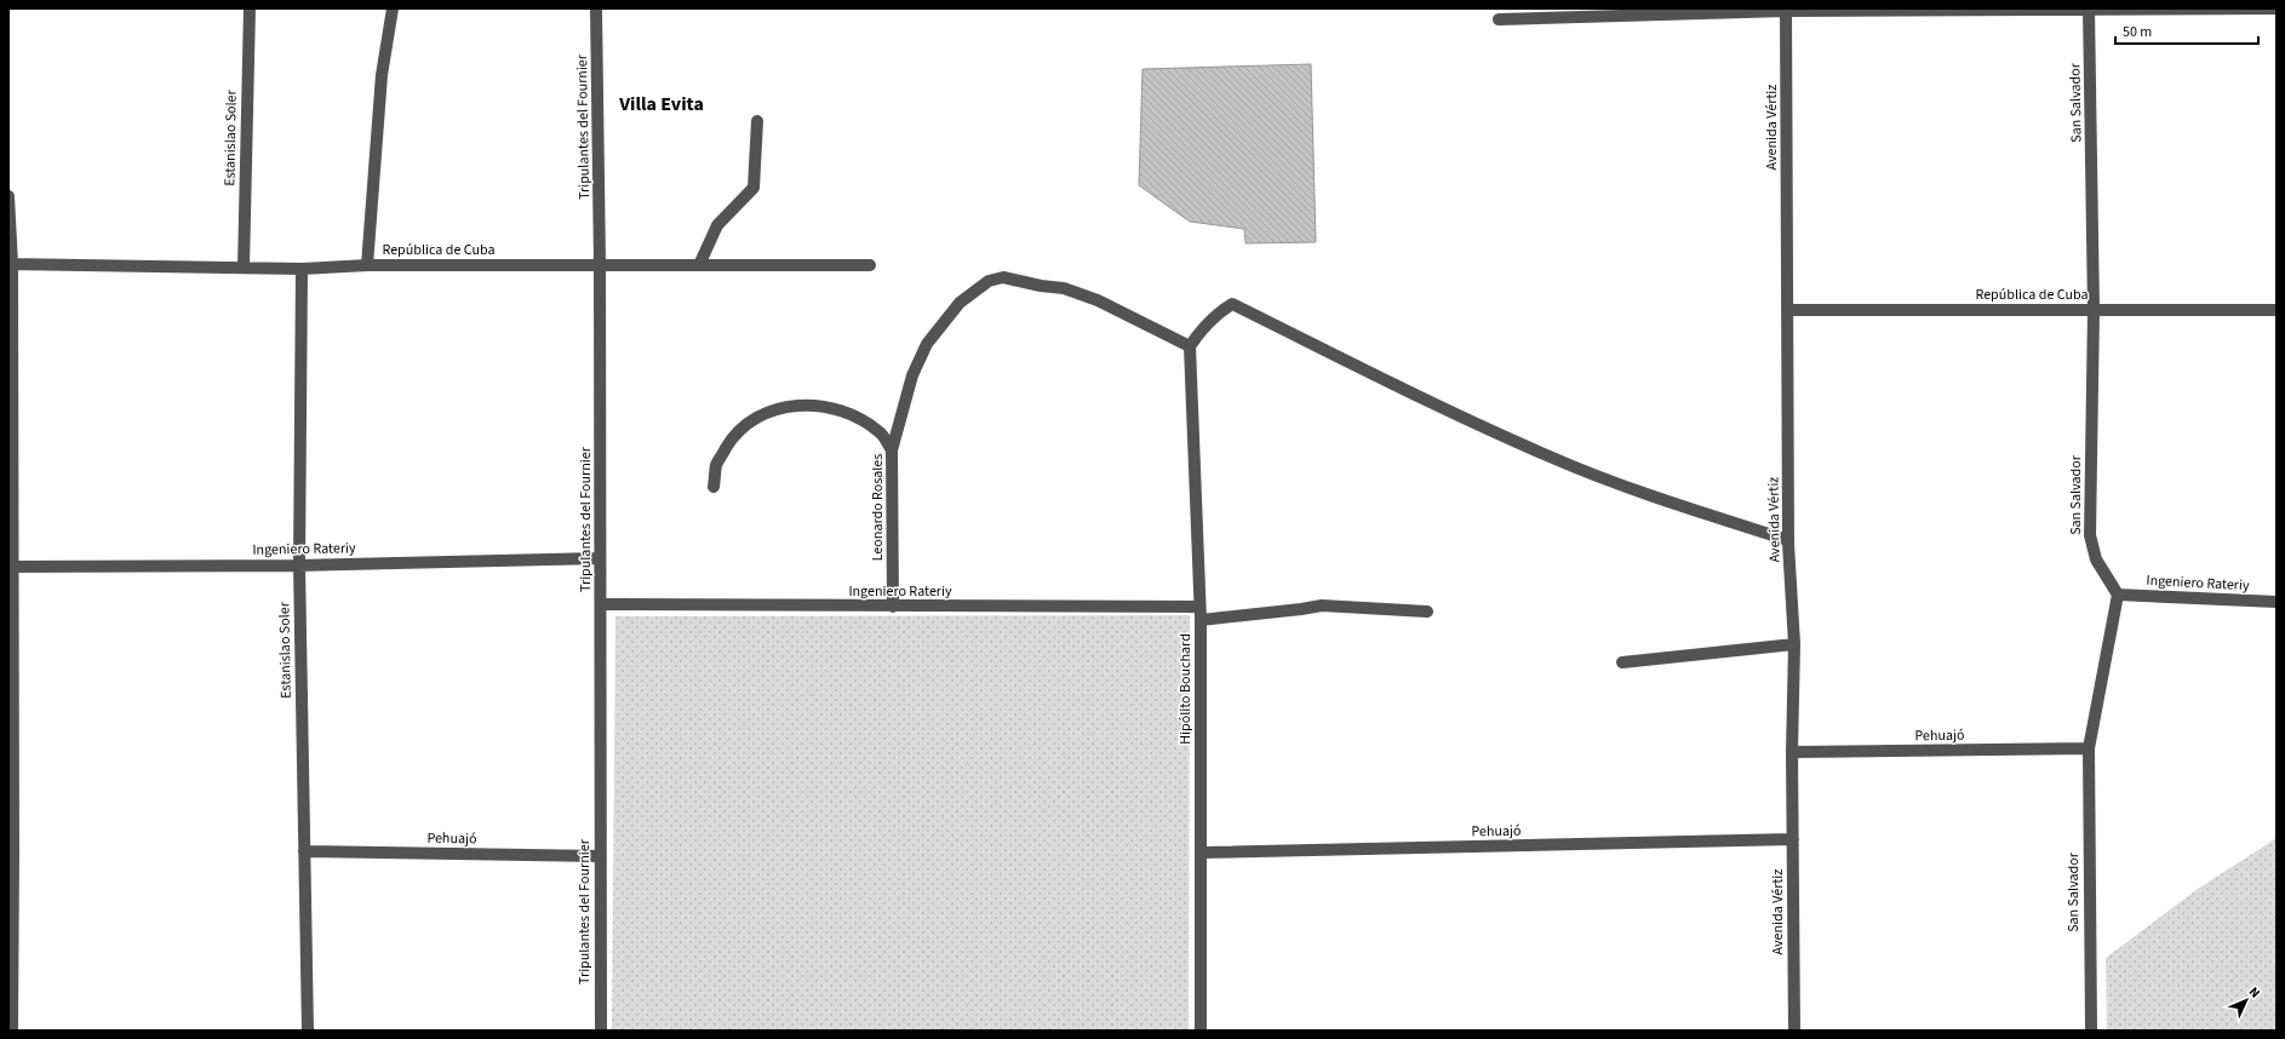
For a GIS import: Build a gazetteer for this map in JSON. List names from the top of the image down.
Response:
{
  "streets": {
    "street": [
      "San Salvador",
      "Tripulantes del Fournier",
      "Avenida Vértiz",
      "Estanislao Soler",
      "República de Cuba",
      "Leonardo Rosales",
      "Ingeniero Rateriy",
      "Hipólito Bouchard",
      "Pehuajó"
    ]
  },
  "crossings": [
    ["San Salvador", "República de Cuba"],
    ["San Salvador", "Ingeniero Rateriy"],
    ["San Salvador", "Pehuajó"],
    ["Tripulantes del Fournier", "República de Cuba"],
    ["Tripulantes del Fournier", "Ingeniero Rateriy"],
    ["Tripulantes del Fournier", "Pehuajó"],
    ["Avenida Vértiz", "República de Cuba"],
    ["Avenida Vértiz", "Pehuajó"],
    ["Estanislao Soler", "República de Cuba"],
    ["Estanislao Soler", "Ingeniero Rateriy"],
    ["Estanislao Soler", "Pehuajó"],
    ["Leonardo Rosales", "Ingeniero Rateriy"],
    ["Leonardo Rosales", "Hipólito Bouchard"],
    ["Ingeniero Rateriy", "Hipólito Bouchard"],
    ["Hipólito Bouchard", "Pehuajó"]
  ],
  "districts": ["Villa Evita"],
  "scale_bar": "50 m",
  "north": "top right"
}
